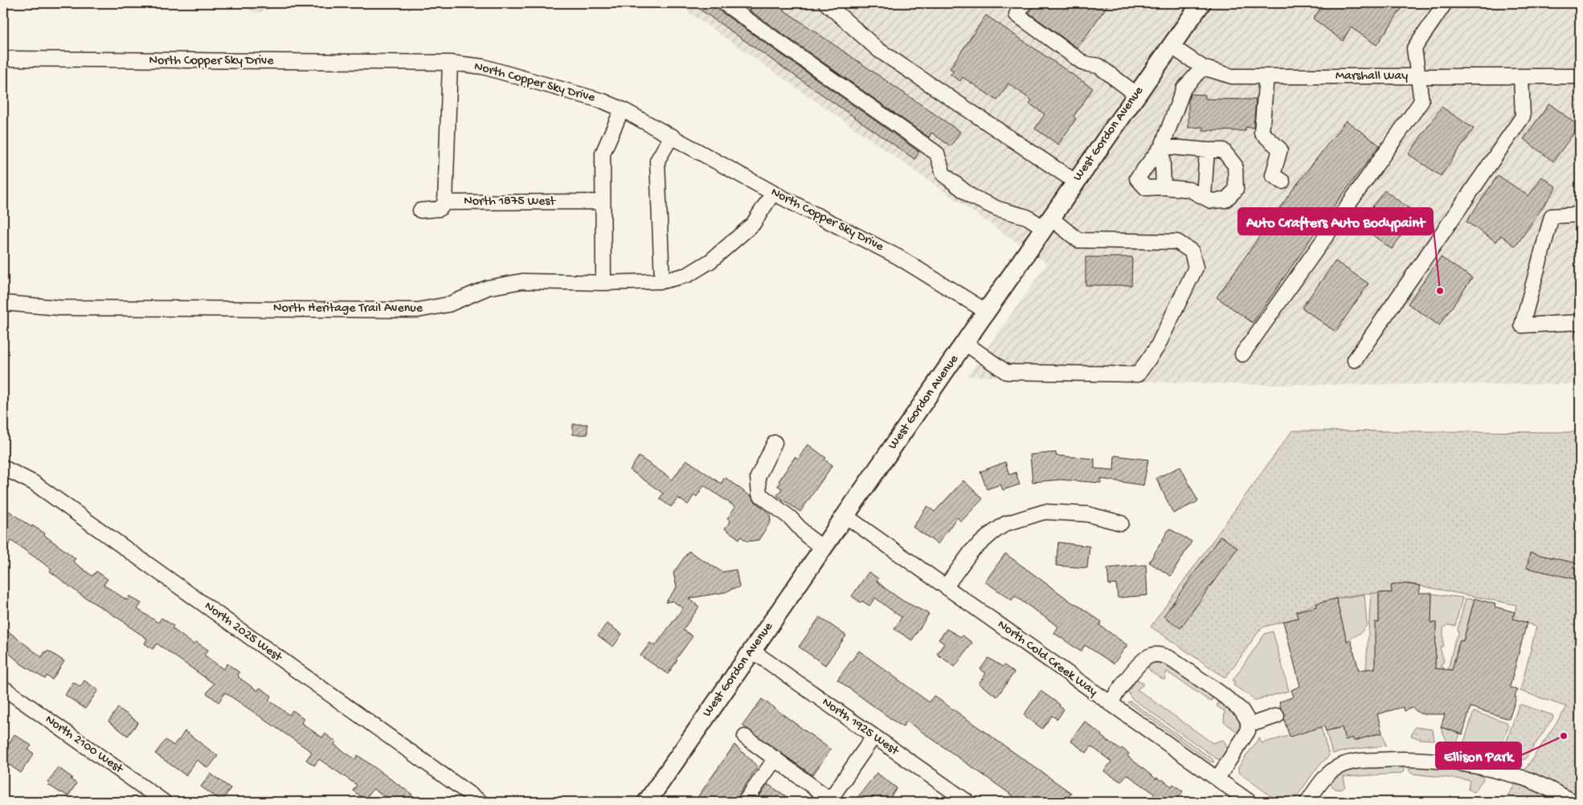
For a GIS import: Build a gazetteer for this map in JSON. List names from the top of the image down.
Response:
{
  "streets": {
    "main road": ["West Gordon Avenue"],
    "street": [
      "North Copper Sky Drive",
      "Marshall Way",
      "North 1875 West",
      "North Heritage Trail Avenue",
      "North 2025 West",
      "North Cold Creek Way",
      "North 1925 West",
      "North 2100 West"
    ]
  },
  "crossings": [
    ["North Copper Sky Drive", "West Gordon Avenue"],
    ["North Copper Sky Drive", "North Heritage Trail Avenue"],
    ["Marshall Way", "West Gordon Avenue"],
    ["West Gordon Avenue", "North Cold Creek Way"],
    ["West Gordon Avenue", "North 1925 West"]
  ],
  "places": ["Auto Crafters Auto Bodypaint", "Ellison Park"]
}
